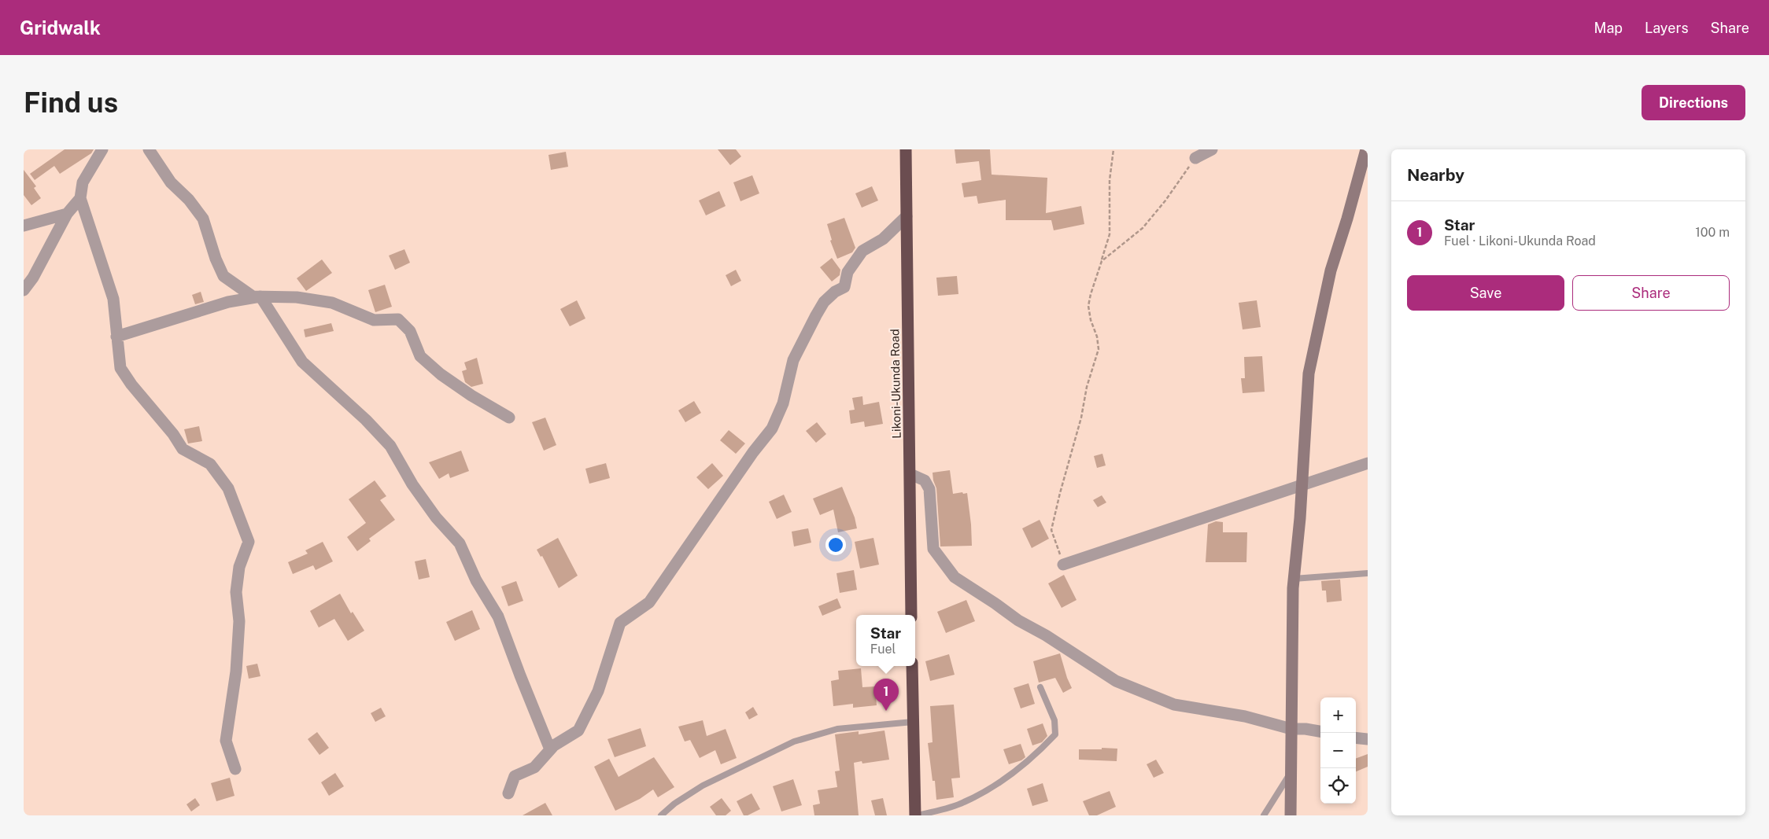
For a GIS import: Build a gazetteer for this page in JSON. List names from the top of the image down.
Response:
{
  "streets": {
    "highway": ["Likoni-Ukunda Road"]
  },
  "page": {
    "header": "Gridwalk",
    "nav": ["Map", "Layers", "Share"],
    "buttons": [
      "Directions",
      ["Save", "Share"]
    ],
    "title": "Find us",
    "heading": "Nearby",
    "list": [
      {
        "mark": "1",
        "name": "Star",
        "note": "Fuel · Likoni-Ukunda Road",
        "value": "100 m"
      }
    ],
    "popup": ["Star", "Fuel"],
    "pins": "1",
    "map_buttons": ["+", "−"]
  }
}
